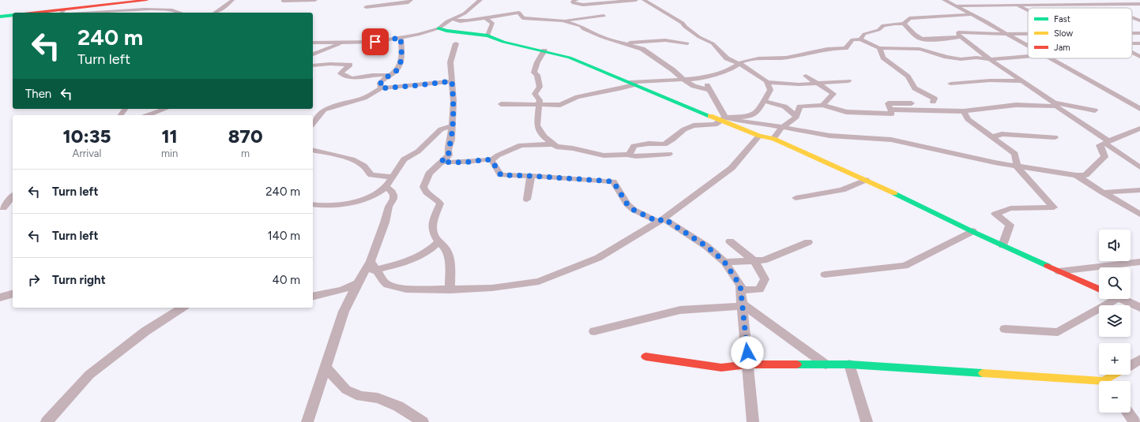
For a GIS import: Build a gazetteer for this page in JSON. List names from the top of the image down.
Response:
{
  "legend": ["Fast", "Slow", "Jam"],
  "page": {
    "turn": ["240 m", "Turn left"],
    "then": "Then",
    "eta": [
      "10:35",
      "Arrival",
      "11",
      "min",
      "870",
      "m"
    ],
    "list": [
      {
        "name": "Turn left",
        "value": "240 m"
      },
      {
        "name": "Turn left",
        "value": "140 m"
      },
      {
        "name": "Turn right",
        "value": "40 m"
      }
    ],
    "map_buttons": ["+", "−"]
  }
}
